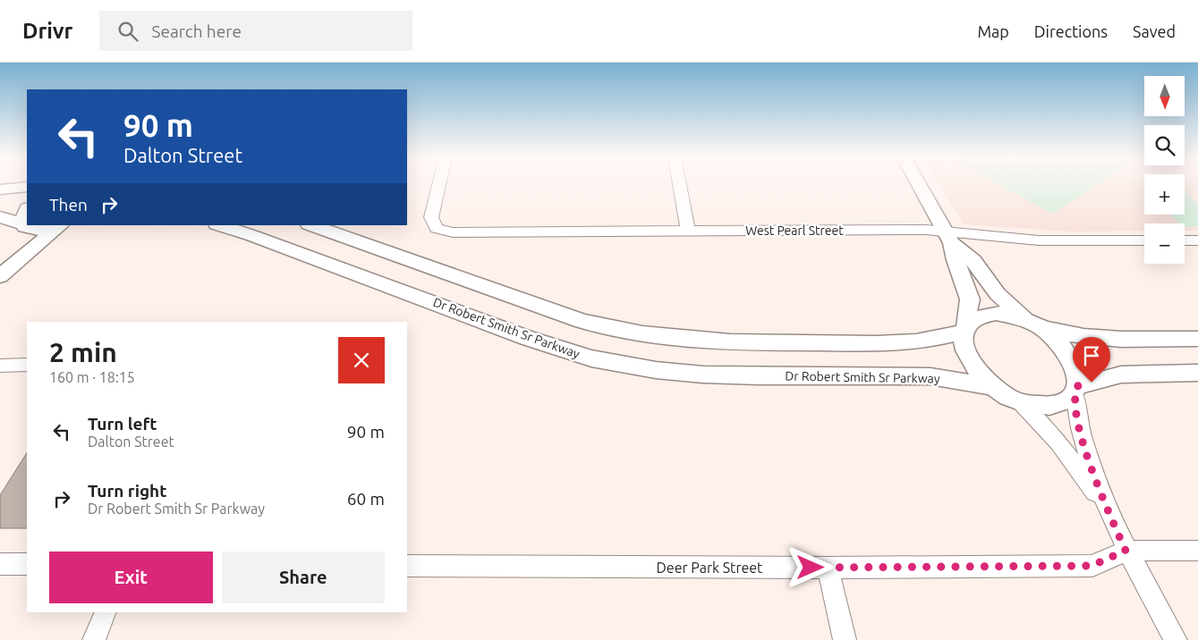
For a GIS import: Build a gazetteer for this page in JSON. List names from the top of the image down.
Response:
{
  "streets": {
    "street": ["West Pearl Street", "Dr Robert Smith Sr Parkway", "Deer Park Street"]
  },
  "north": "bottom",
  "page": {
    "header": "Drivr",
    "search": "Search here",
    "nav": ["Map", "Directions", "Saved"],
    "map_buttons": ["+", "−"],
    "turn": ["90 m", "Dalton Street"],
    "then": "Then",
    "heading": ["2 min", "160 m · 18:15"],
    "list": [
      {
        "name": "Turn left",
        "note": "Dalton Street",
        "value": "90 m"
      },
      {
        "name": "Turn right",
        "note": "Dr Robert Smith Sr Parkway",
        "value": "60 m"
      }
    ],
    "buttons": ["Exit", "Share"]
  }
}
